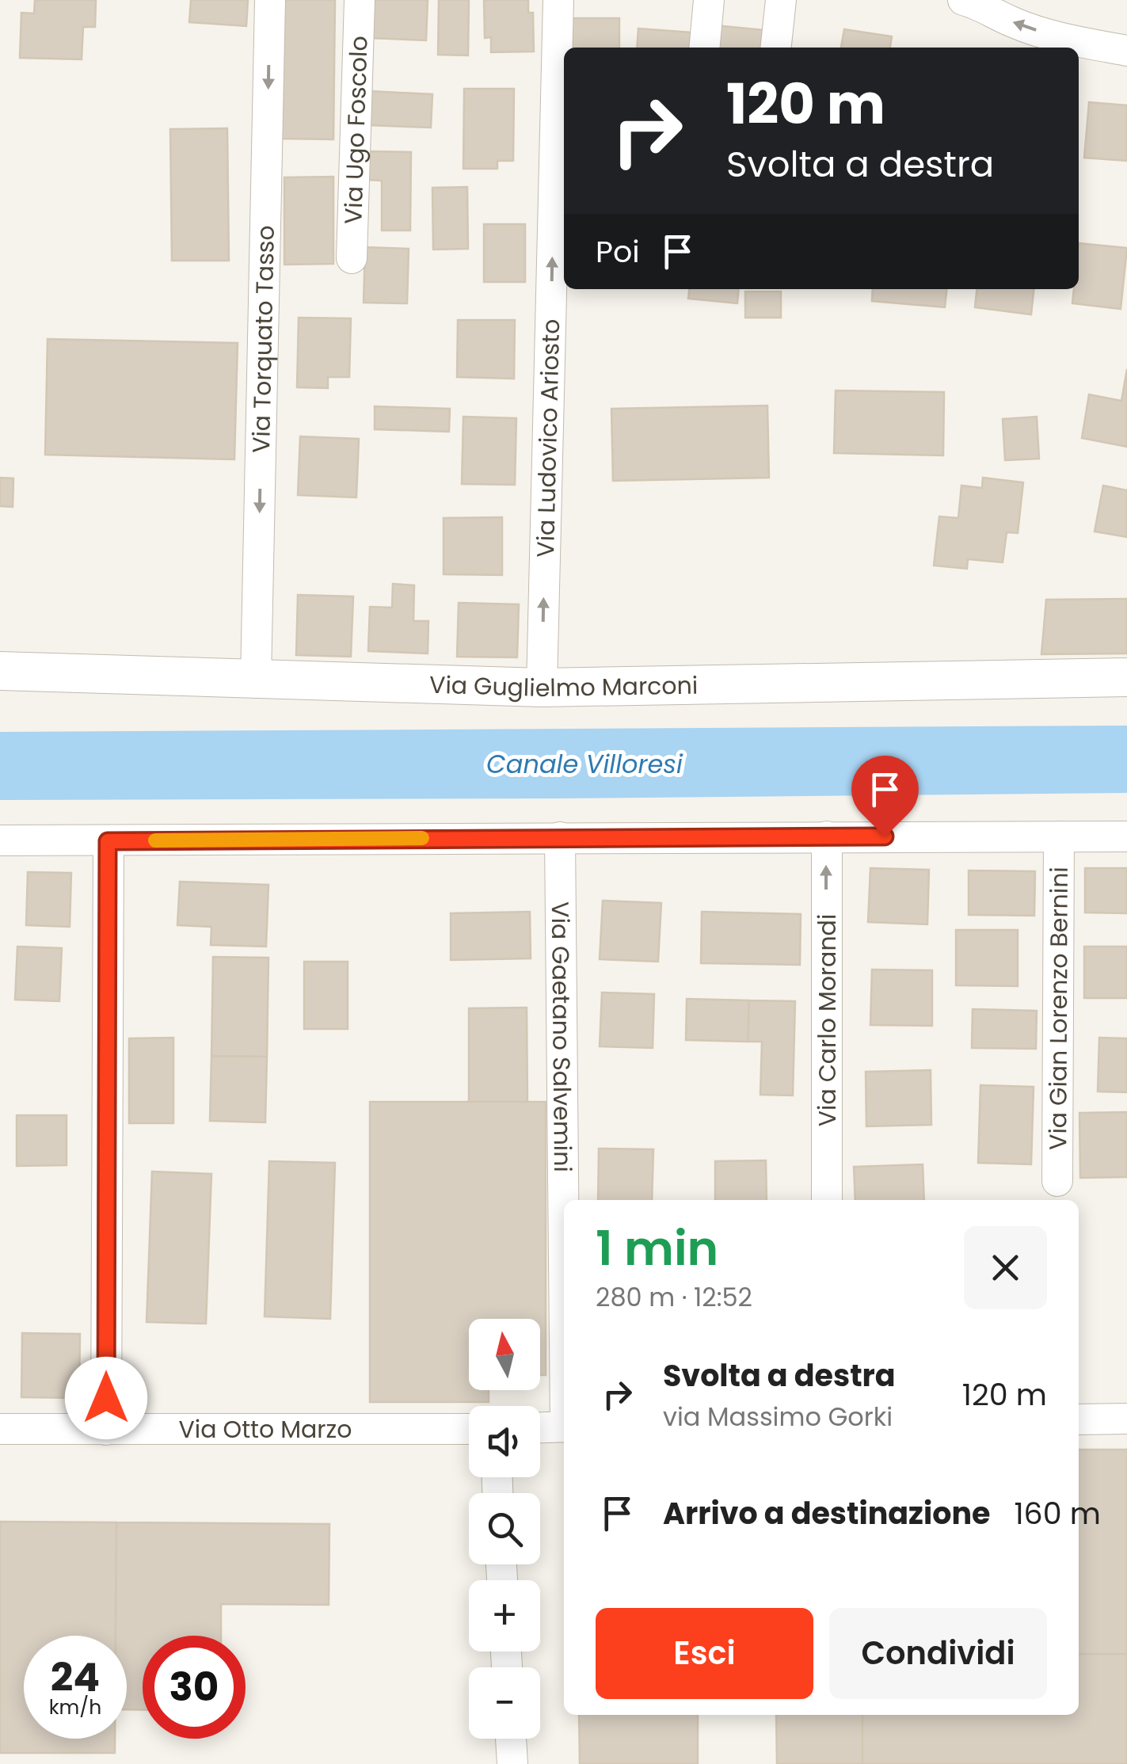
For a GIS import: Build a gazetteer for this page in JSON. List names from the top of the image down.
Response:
{
  "streets": {
    "street": [
      "Via Ugo Foscolo",
      "Via Torquato Tasso",
      "Via Ludovico Ariosto",
      "Via Guglielmo Marconi",
      "Via Gian Lorenzo Bernini",
      "Via Carlo Morandi",
      "Via Gaetano Salvemini",
      "Via Otto Marzo"
    ]
  },
  "crossings": [
    ["Via Torquato Tasso", "Via Guglielmo Marconi"],
    ["Via Ludovico Ariosto", "Via Guglielmo Marconi"]
  ],
  "one_way": ["Via Torquato Tasso", "Via Ludovico Ariosto", "Via Carlo Morandi"],
  "water": ["Canale Villoresi"],
  "north": "top",
  "page": {
    "turn": ["120 m", "Svolta a destra"],
    "then": "Poi",
    "heading": ["1 min", "280 m · 12:52"],
    "map_buttons": ["+", "−"],
    "list": [
      {
        "name": "Svolta a destra",
        "note": "via Massimo Gorki",
        "value": "120 m"
      },
      {
        "name": "Arrivo a destinazione",
        "value": "160 m"
      }
    ],
    "buttons": ["Esci", "Condividi"],
    "speed": "24 km/h",
    "limit": "30"
  }
}
